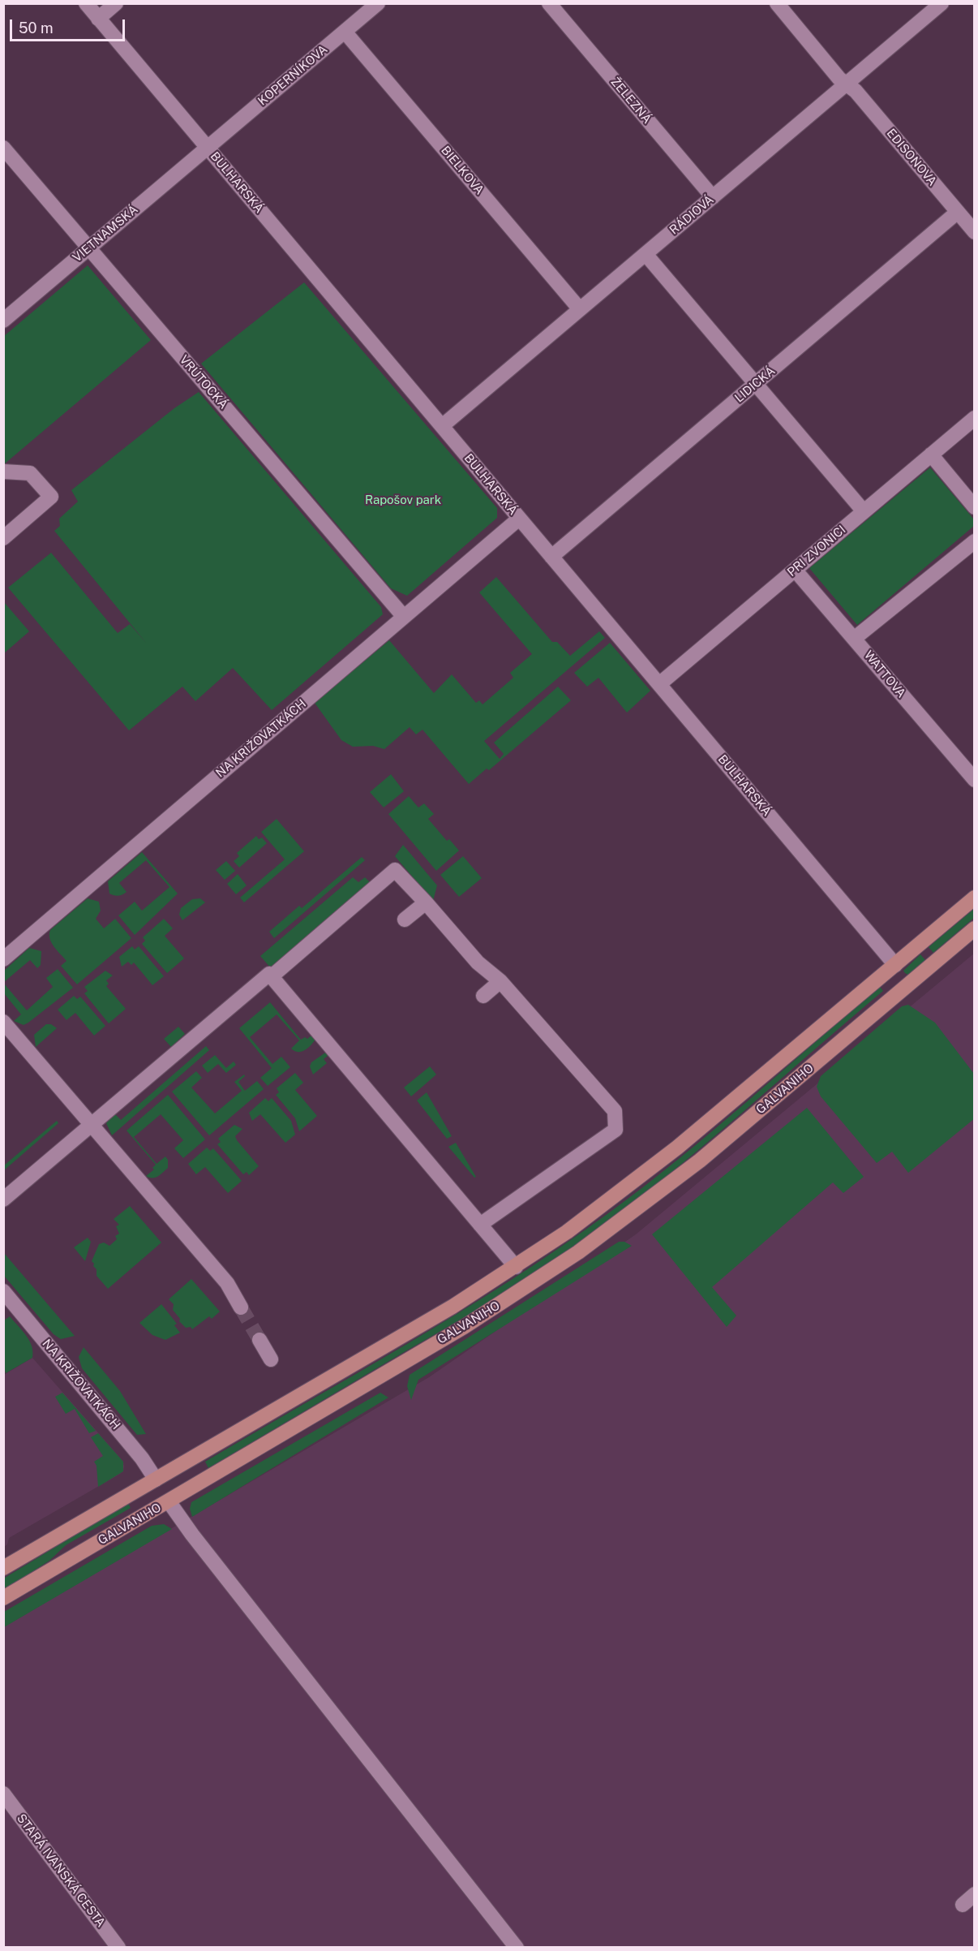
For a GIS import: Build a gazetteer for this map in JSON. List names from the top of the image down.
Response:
{
  "streets": {
    "main road": ["GALVANIHO"],
    "street": [
      "KOPERNÍKOVA",
      "ŽELEZNÁ",
      "EDISONOVA",
      "BIELKOVA",
      "BULHARSKÁ",
      "RÁDIOVÁ",
      "VIETNAMSKÁ",
      "VRÚTOCKÁ",
      "LIDICKÁ",
      "PRI ZVONICI",
      "WATTOVA",
      "NA KRIŽOVATKÁCH",
      "STARÁ IVANSKÁ CESTA"
    ]
  },
  "crossings": [
    ["KOPERNÍKOVA", "BIELKOVA"],
    ["KOPERNÍKOVA", "BULHARSKÁ"],
    ["KOPERNÍKOVA", "VIETNAMSKÁ"],
    ["ŽELEZNÁ", "RÁDIOVÁ"],
    ["EDISONOVA", "RÁDIOVÁ"],
    ["EDISONOVA", "LIDICKÁ"],
    ["BIELKOVA", "RÁDIOVÁ"],
    ["BULHARSKÁ", "RÁDIOVÁ"],
    ["BULHARSKÁ", "VIETNAMSKÁ"],
    ["BULHARSKÁ", "LIDICKÁ"],
    ["BULHARSKÁ", "PRI ZVONICI"],
    ["BULHARSKÁ", "NA KRIŽOVATKÁCH"],
    ["BULHARSKÁ", "GALVANIHO"],
    ["VIETNAMSKÁ", "VRÚTOCKÁ"],
    ["VRÚTOCKÁ", "NA KRIŽOVATKÁCH"],
    ["PRI ZVONICI", "WATTOVA"],
    ["NA KRIŽOVATKÁCH", "GALVANIHO"]
  ],
  "parks": ["Rapošov park"],
  "scale_bar": "50 m"
}
